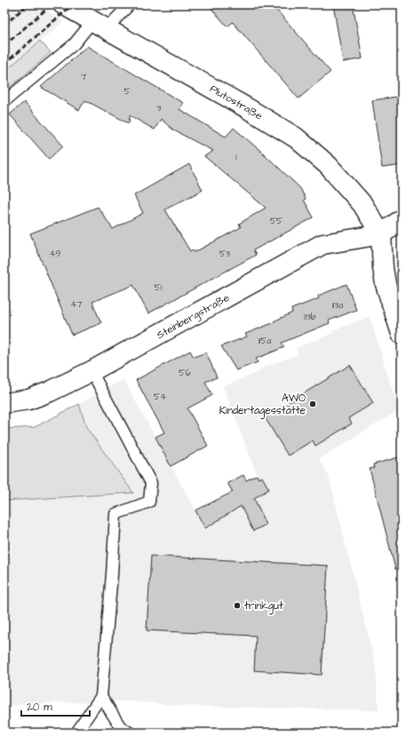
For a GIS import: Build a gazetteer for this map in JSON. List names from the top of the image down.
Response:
{
  "streets": {
    "street": ["Plutostraße", "Steinbergstraße"]
  },
  "crossings": [
    ["Plutostraße", "Steinbergstraße"]
  ],
  "places": ["AWO Kindertagesstätte", "trinkgut"],
  "house_numbers": [
    "7",
    "5",
    "3",
    "1",
    "55",
    "49",
    "53",
    "51",
    "47",
    "113a",
    "113b",
    "115a",
    "56",
    "54"
  ],
  "scale_bar": "20 m"
}
